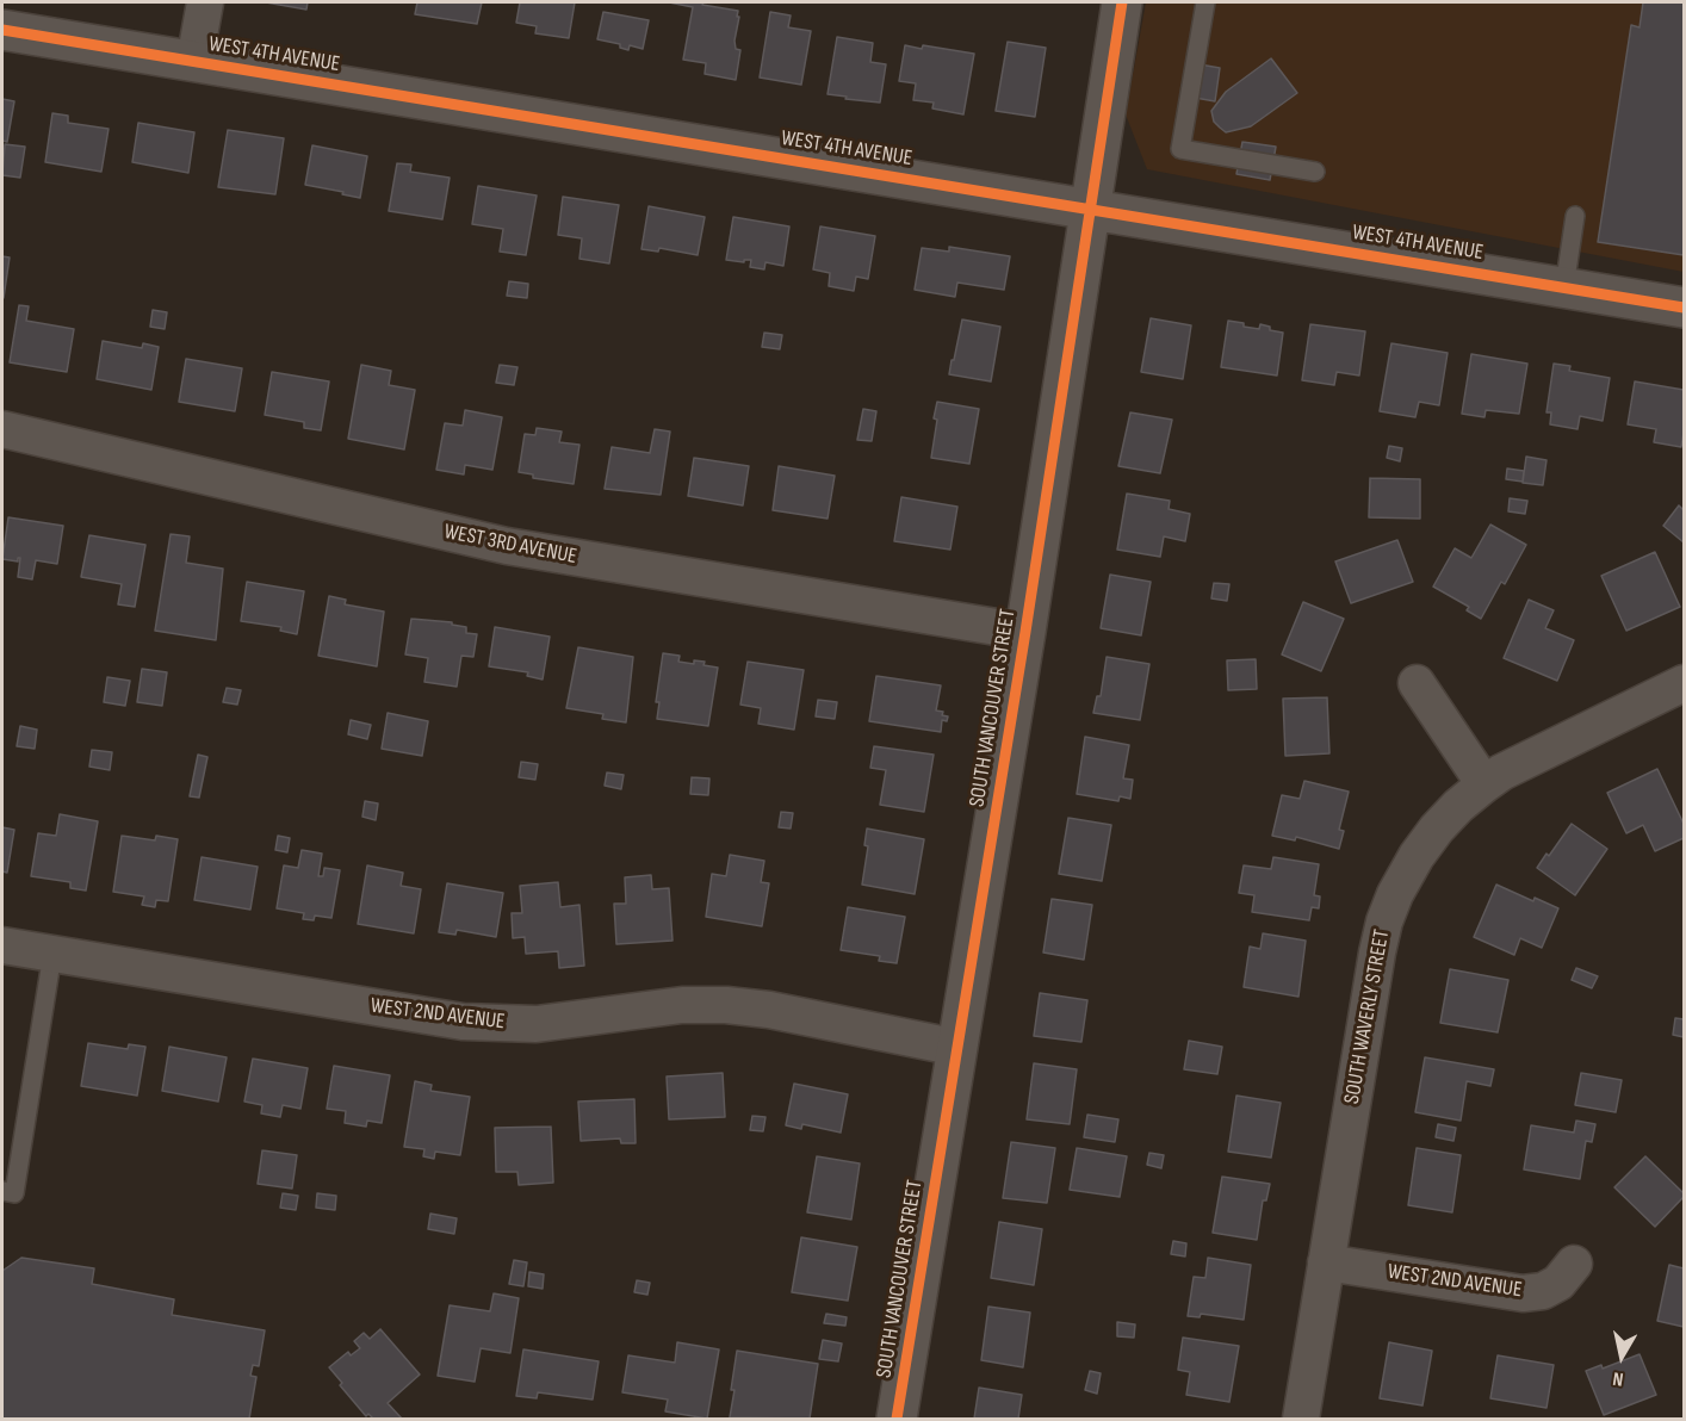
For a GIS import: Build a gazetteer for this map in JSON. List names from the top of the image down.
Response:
{
  "streets": {
    "street": [
      "WEST 4TH AVENUE",
      "WEST 3RD AVENUE",
      "SOUTH VANCOUVER STREET",
      "WEST 2ND AVENUE",
      "SOUTH WAVERLY STREET"
    ]
  },
  "crossings": [
    ["WEST 4TH AVENUE", "SOUTH VANCOUVER STREET"],
    ["WEST 3RD AVENUE", "SOUTH VANCOUVER STREET"],
    ["SOUTH VANCOUVER STREET", "WEST 2ND AVENUE"],
    ["WEST 2ND AVENUE", "SOUTH WAVERLY STREET"]
  ],
  "north": "bottom"
}
